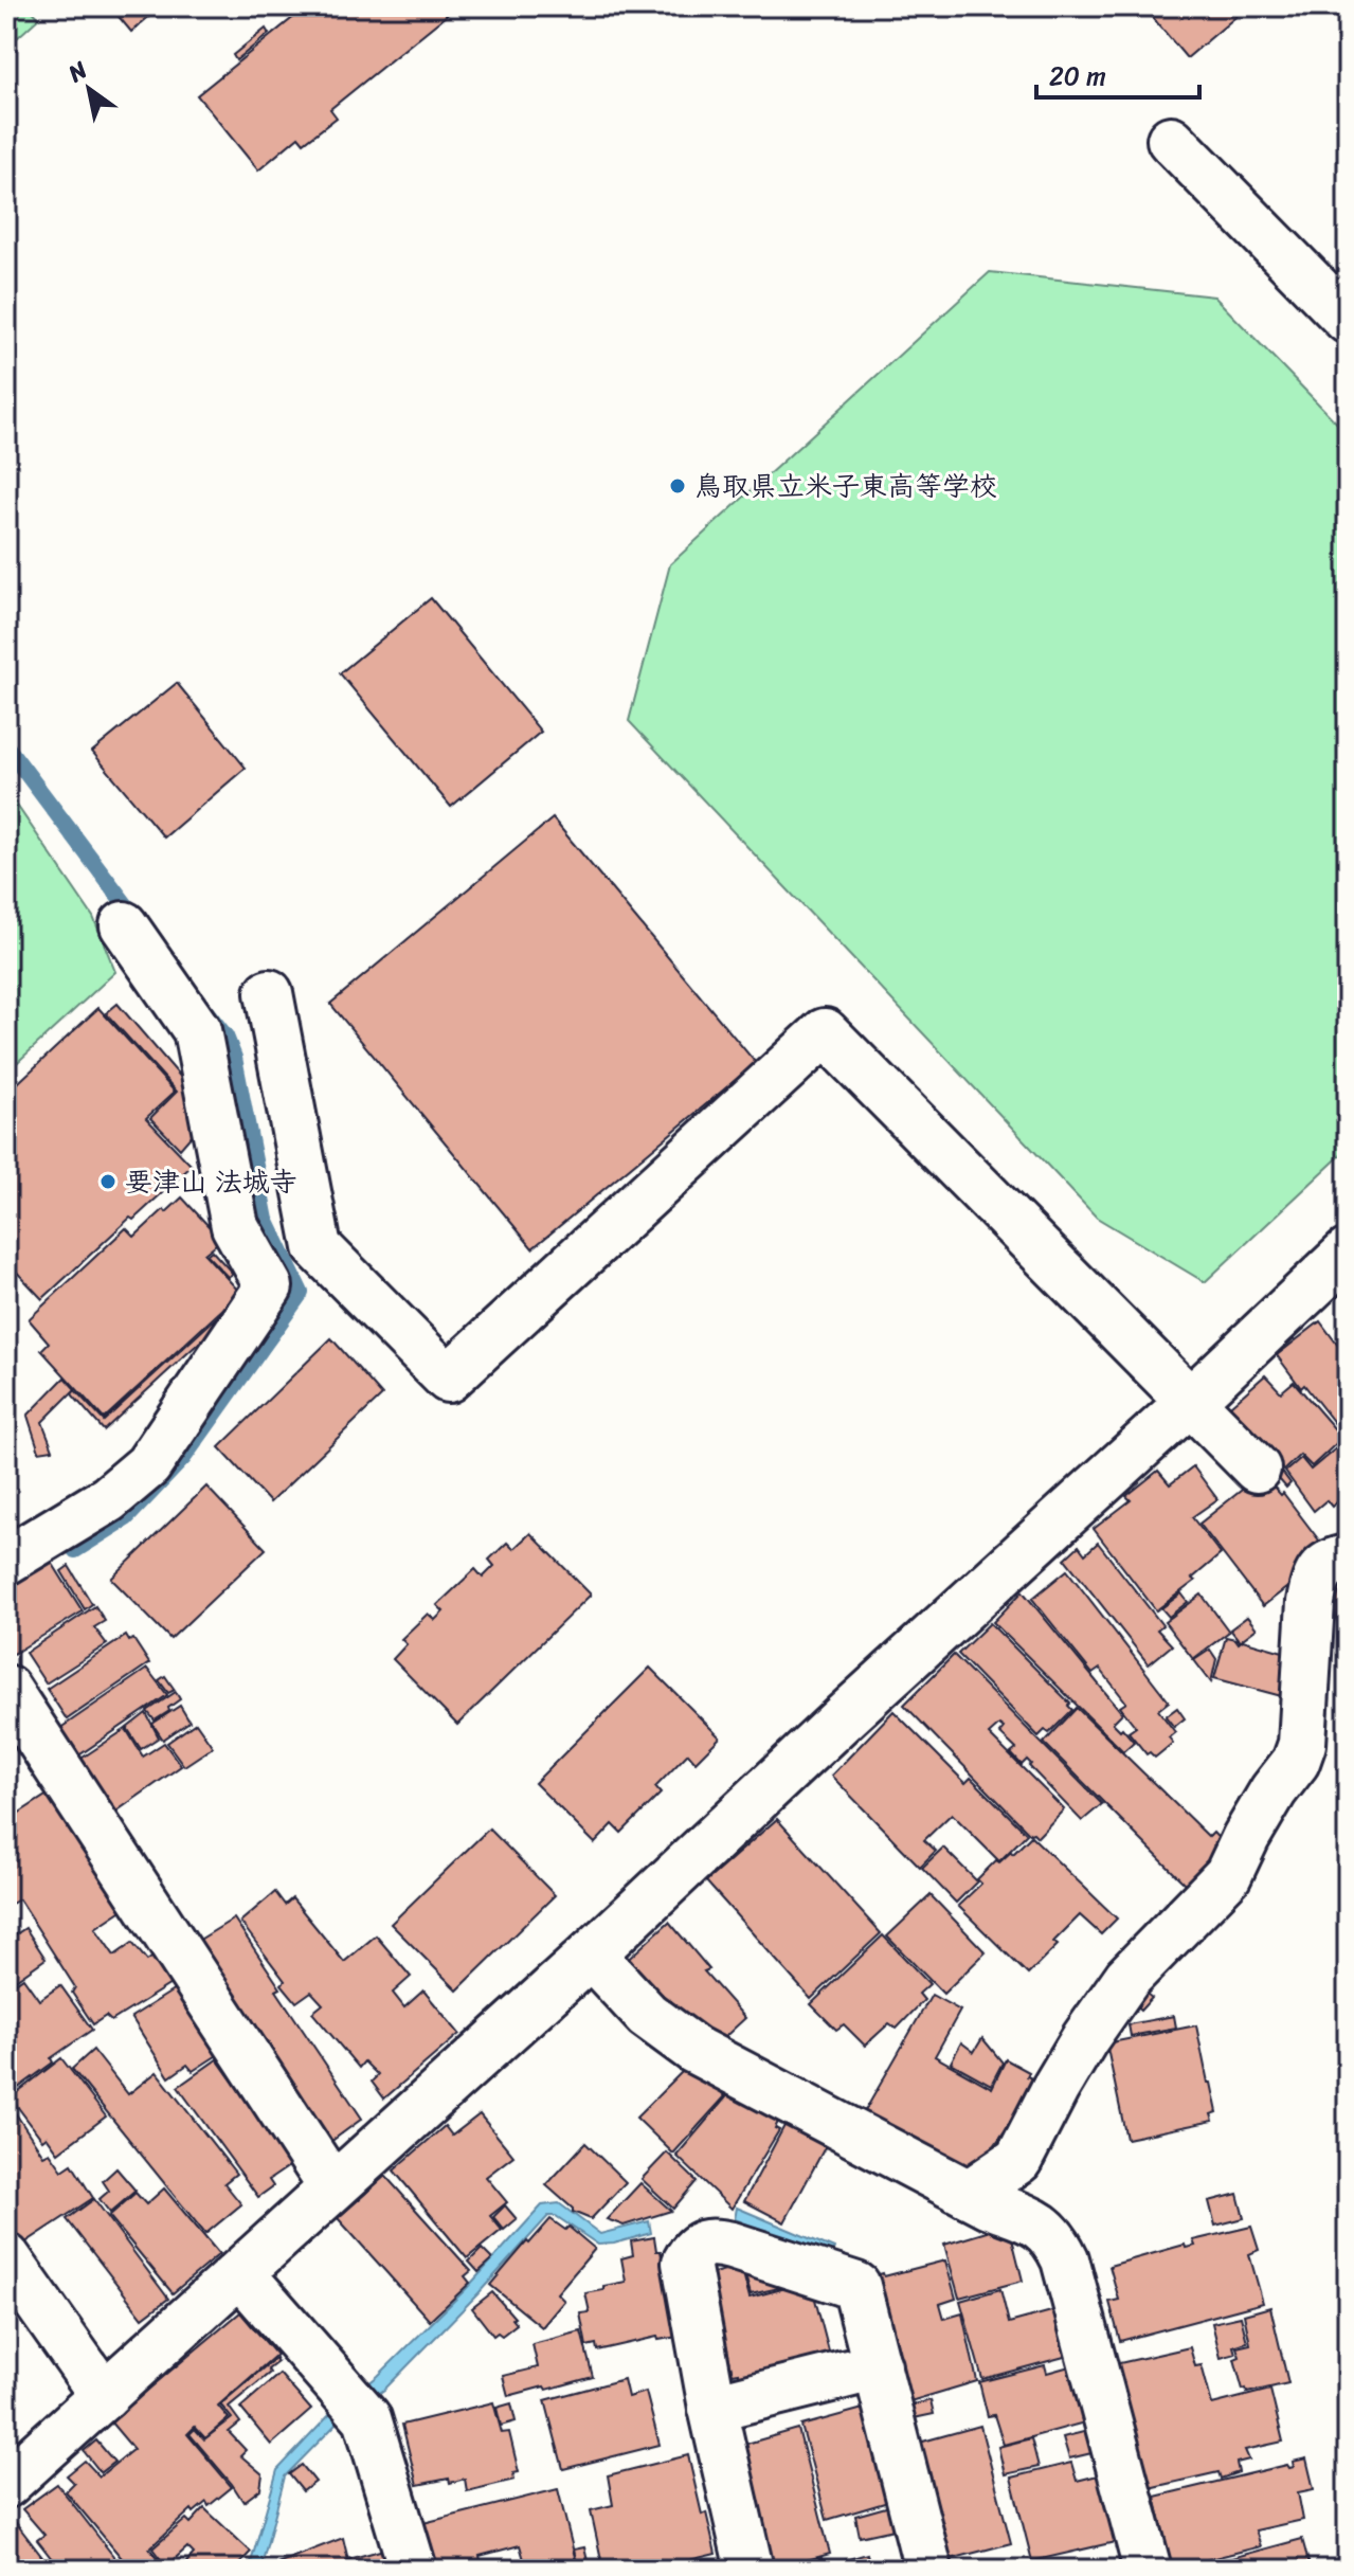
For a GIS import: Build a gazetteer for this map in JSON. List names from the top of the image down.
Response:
{
  "places": ["鳥取県立米子東高等学校", "要津山 法城寺"],
  "scale_bar": "20 m",
  "north": "top left"
}
